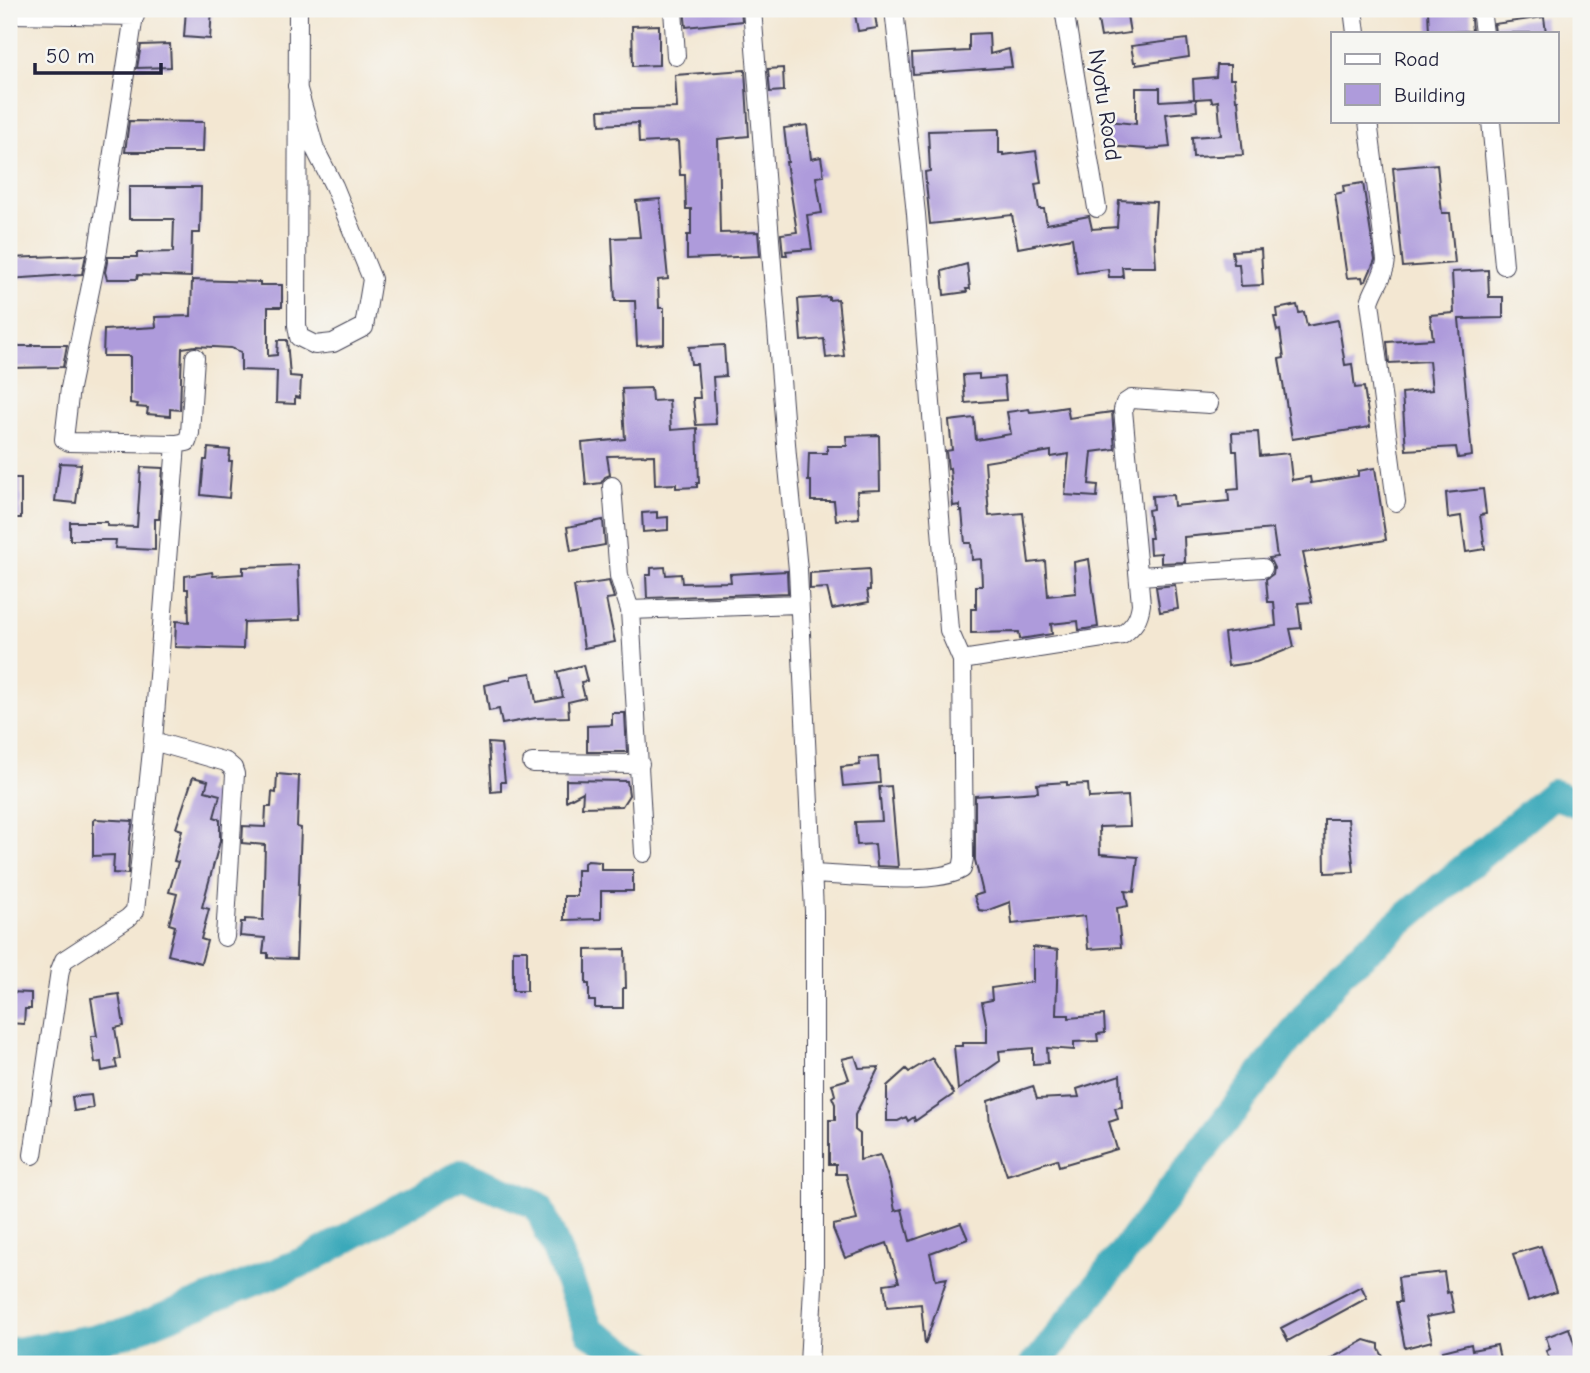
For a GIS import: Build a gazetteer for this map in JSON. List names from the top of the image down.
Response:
{
  "streets": {
    "street": ["Nyotu Road"]
  },
  "legend": ["Road", "Building"],
  "scale_bar": "50 m"
}
